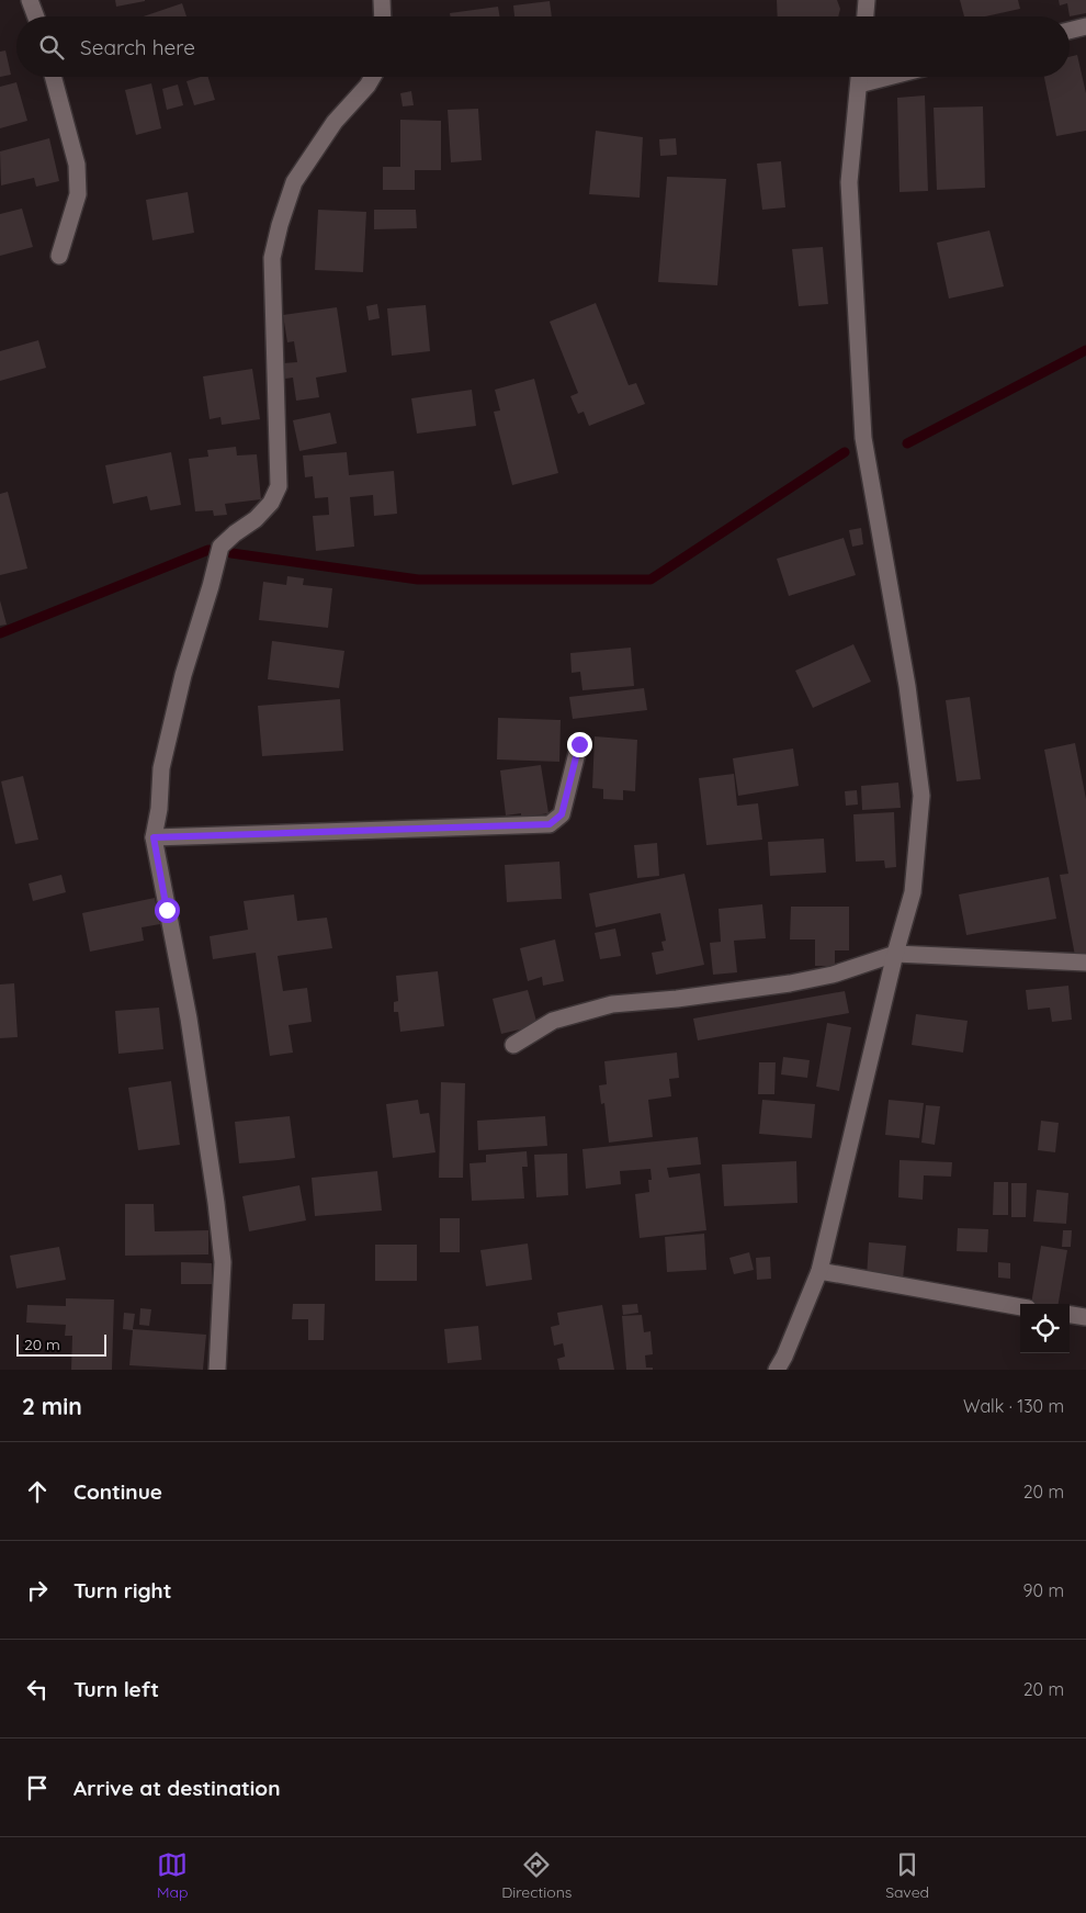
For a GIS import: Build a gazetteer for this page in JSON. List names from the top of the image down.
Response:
{
  "scale_bar": "20 m",
  "page": {
    "search": "Search here",
    "scale": "20 m",
    "heading": ["2 min", "Walk · 130 m"],
    "list": [
      ["Continue", "20 m"],
      ["Turn right", "90 m"],
      ["Turn left", "20 m"],
      "Arrive at destination"
    ],
    "nav": ["Map", "Directions", "Saved"]
  }
}
